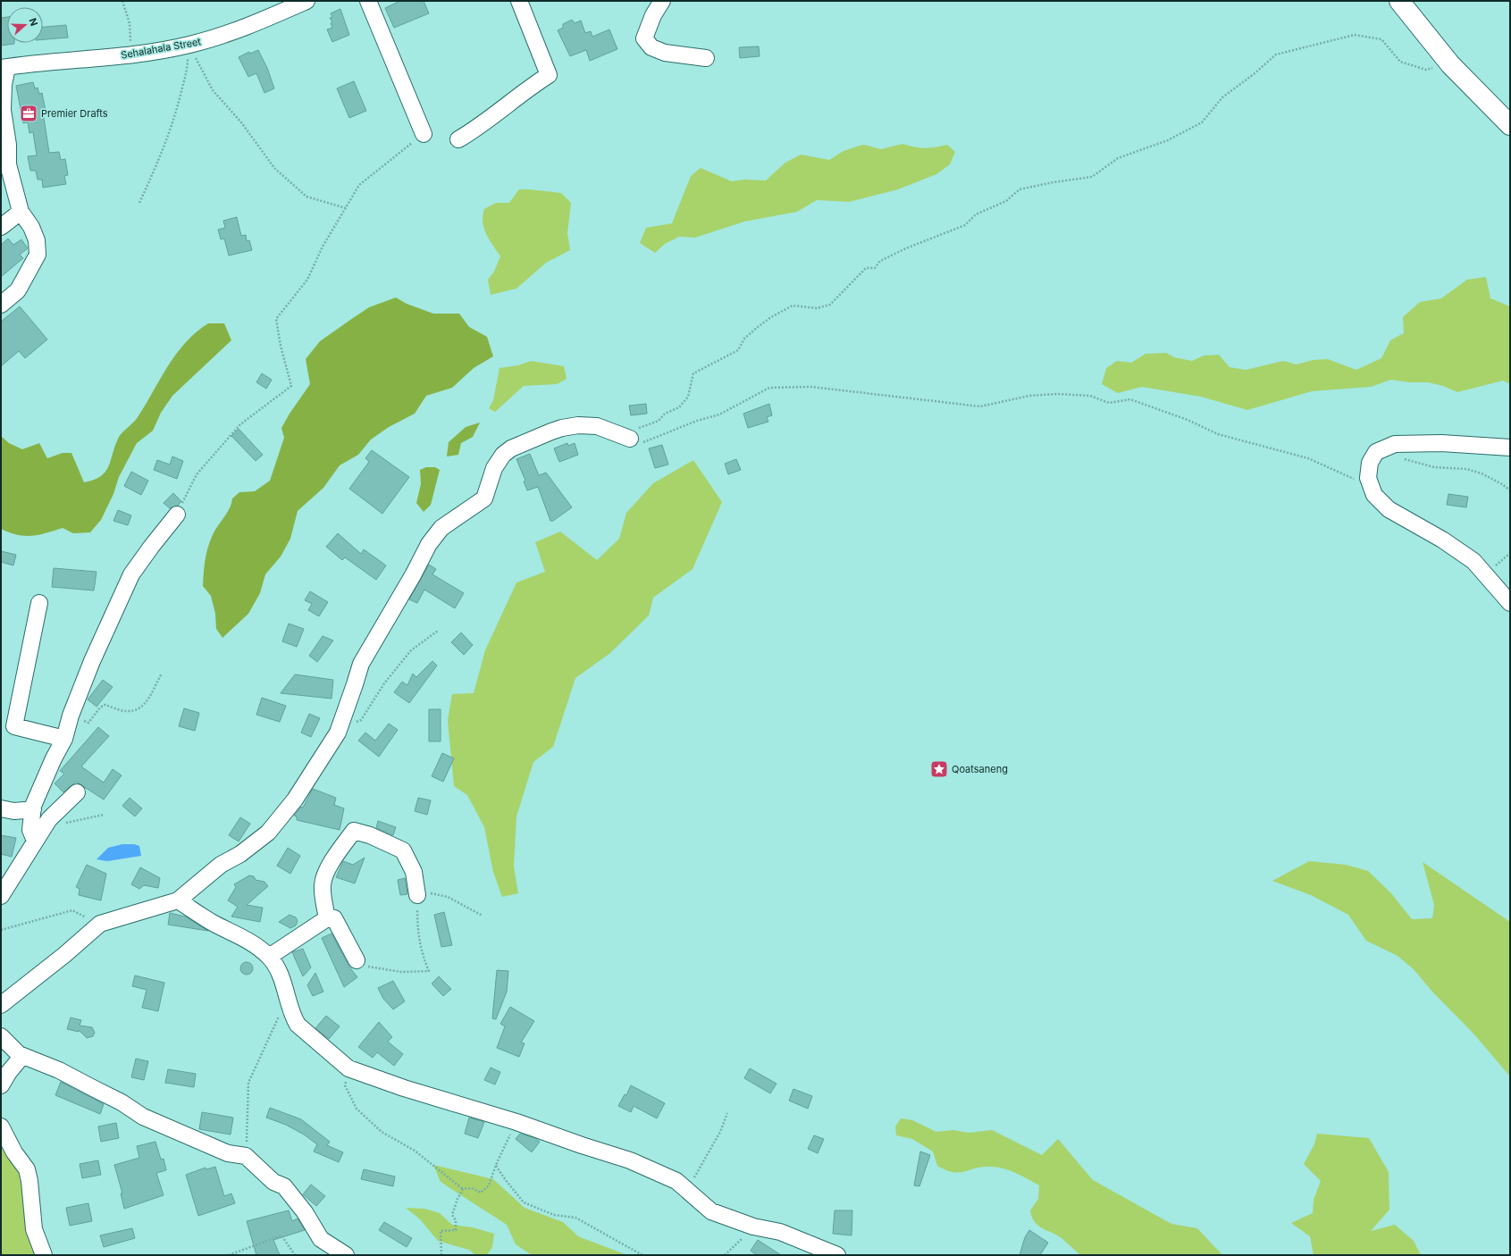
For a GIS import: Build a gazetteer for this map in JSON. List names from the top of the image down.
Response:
{
  "streets": {
    "street": ["Sehalahala Street"]
  },
  "places": {
    "office": ["Premier Drafts"],
    "place": ["Qoatsaneng"]
  },
  "north": "right"
}
